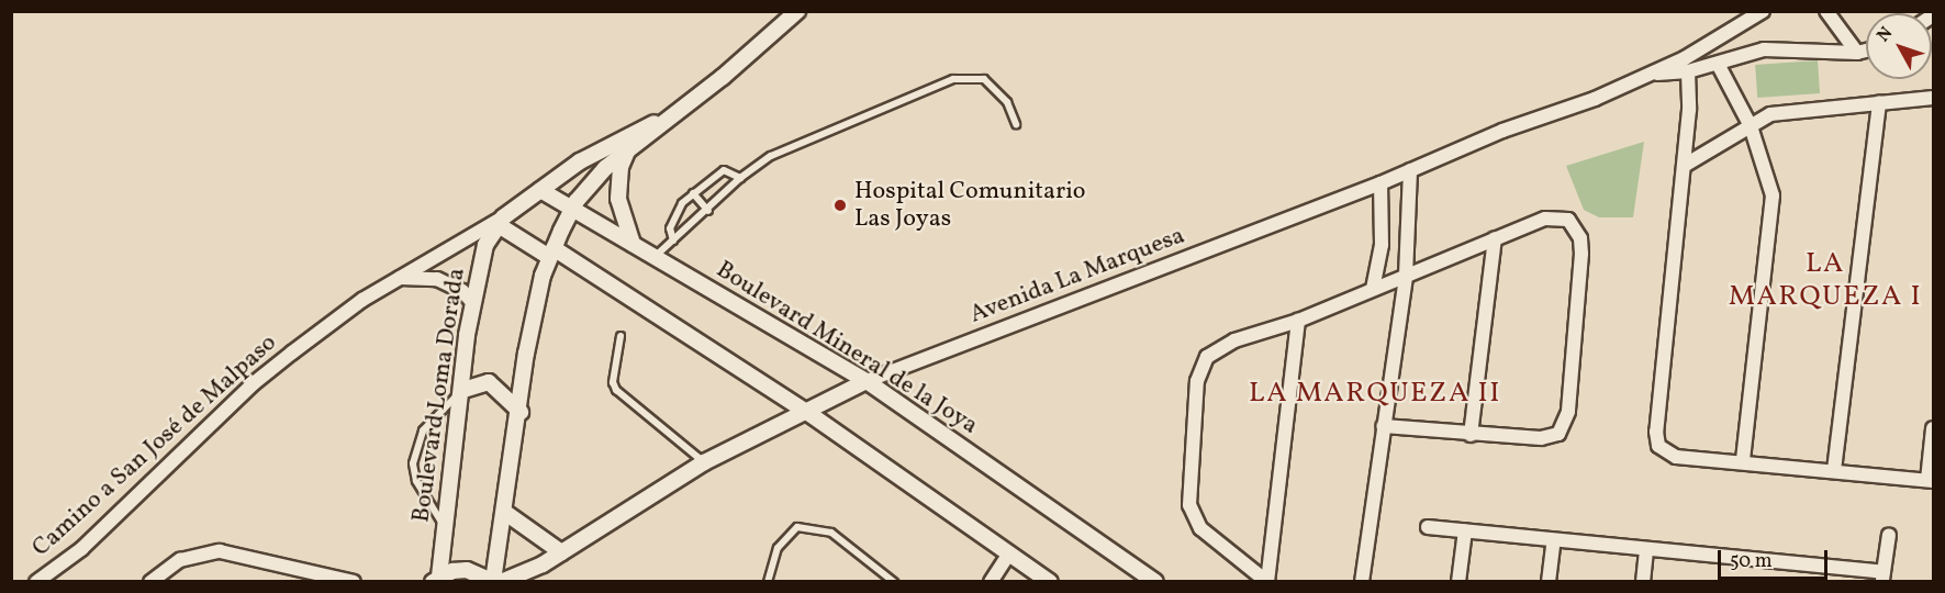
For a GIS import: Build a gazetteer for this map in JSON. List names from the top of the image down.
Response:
{
  "streets": {
    "street": [
      "Avenida La Marquesa",
      "Boulevard Mineral de la Joya",
      "Boulevard Loma Dorada",
      "Camino a San José de Malpaso"
    ]
  },
  "crossings": [
    ["Avenida La Marquesa", "Boulevard Mineral de la Joya"],
    ["Boulevard Loma Dorada", "Camino a San José de Malpaso"]
  ],
  "districts": ["LA MARQUEZA I", "LA MARQUEZA II"],
  "places": ["Hospital Comunitario Las Joyas"],
  "scale_bar": "50 m",
  "north": "top left"
}
